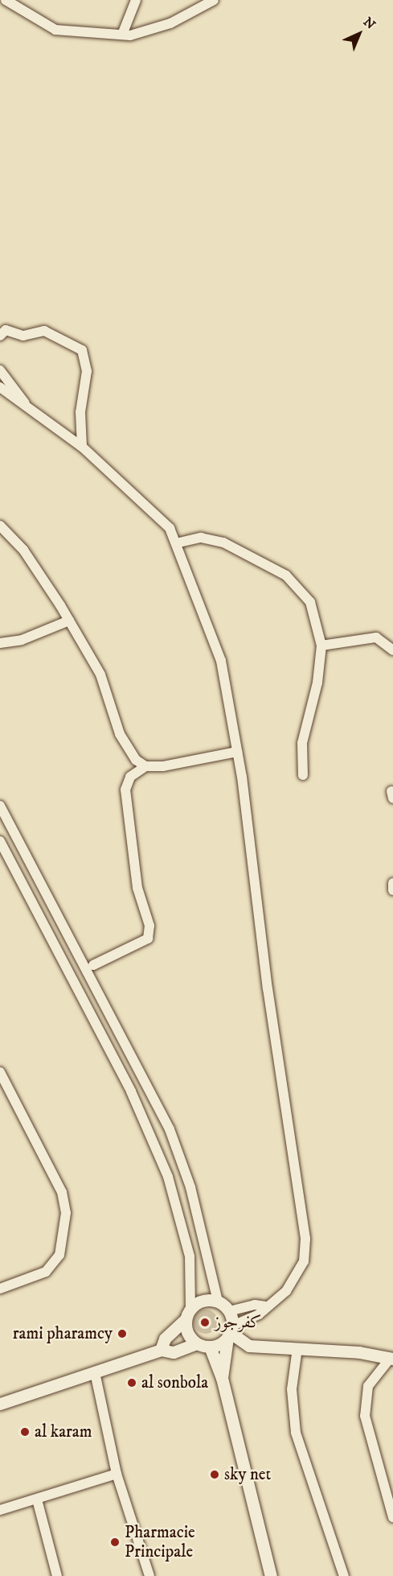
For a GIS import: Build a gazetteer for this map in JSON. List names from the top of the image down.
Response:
{
  "places": [
    "كفرجوز",
    "rami pharamcy",
    "al sonbola",
    "al karam",
    "sky net",
    "Pharmacie Principale"
  ],
  "north": "top right"
}
